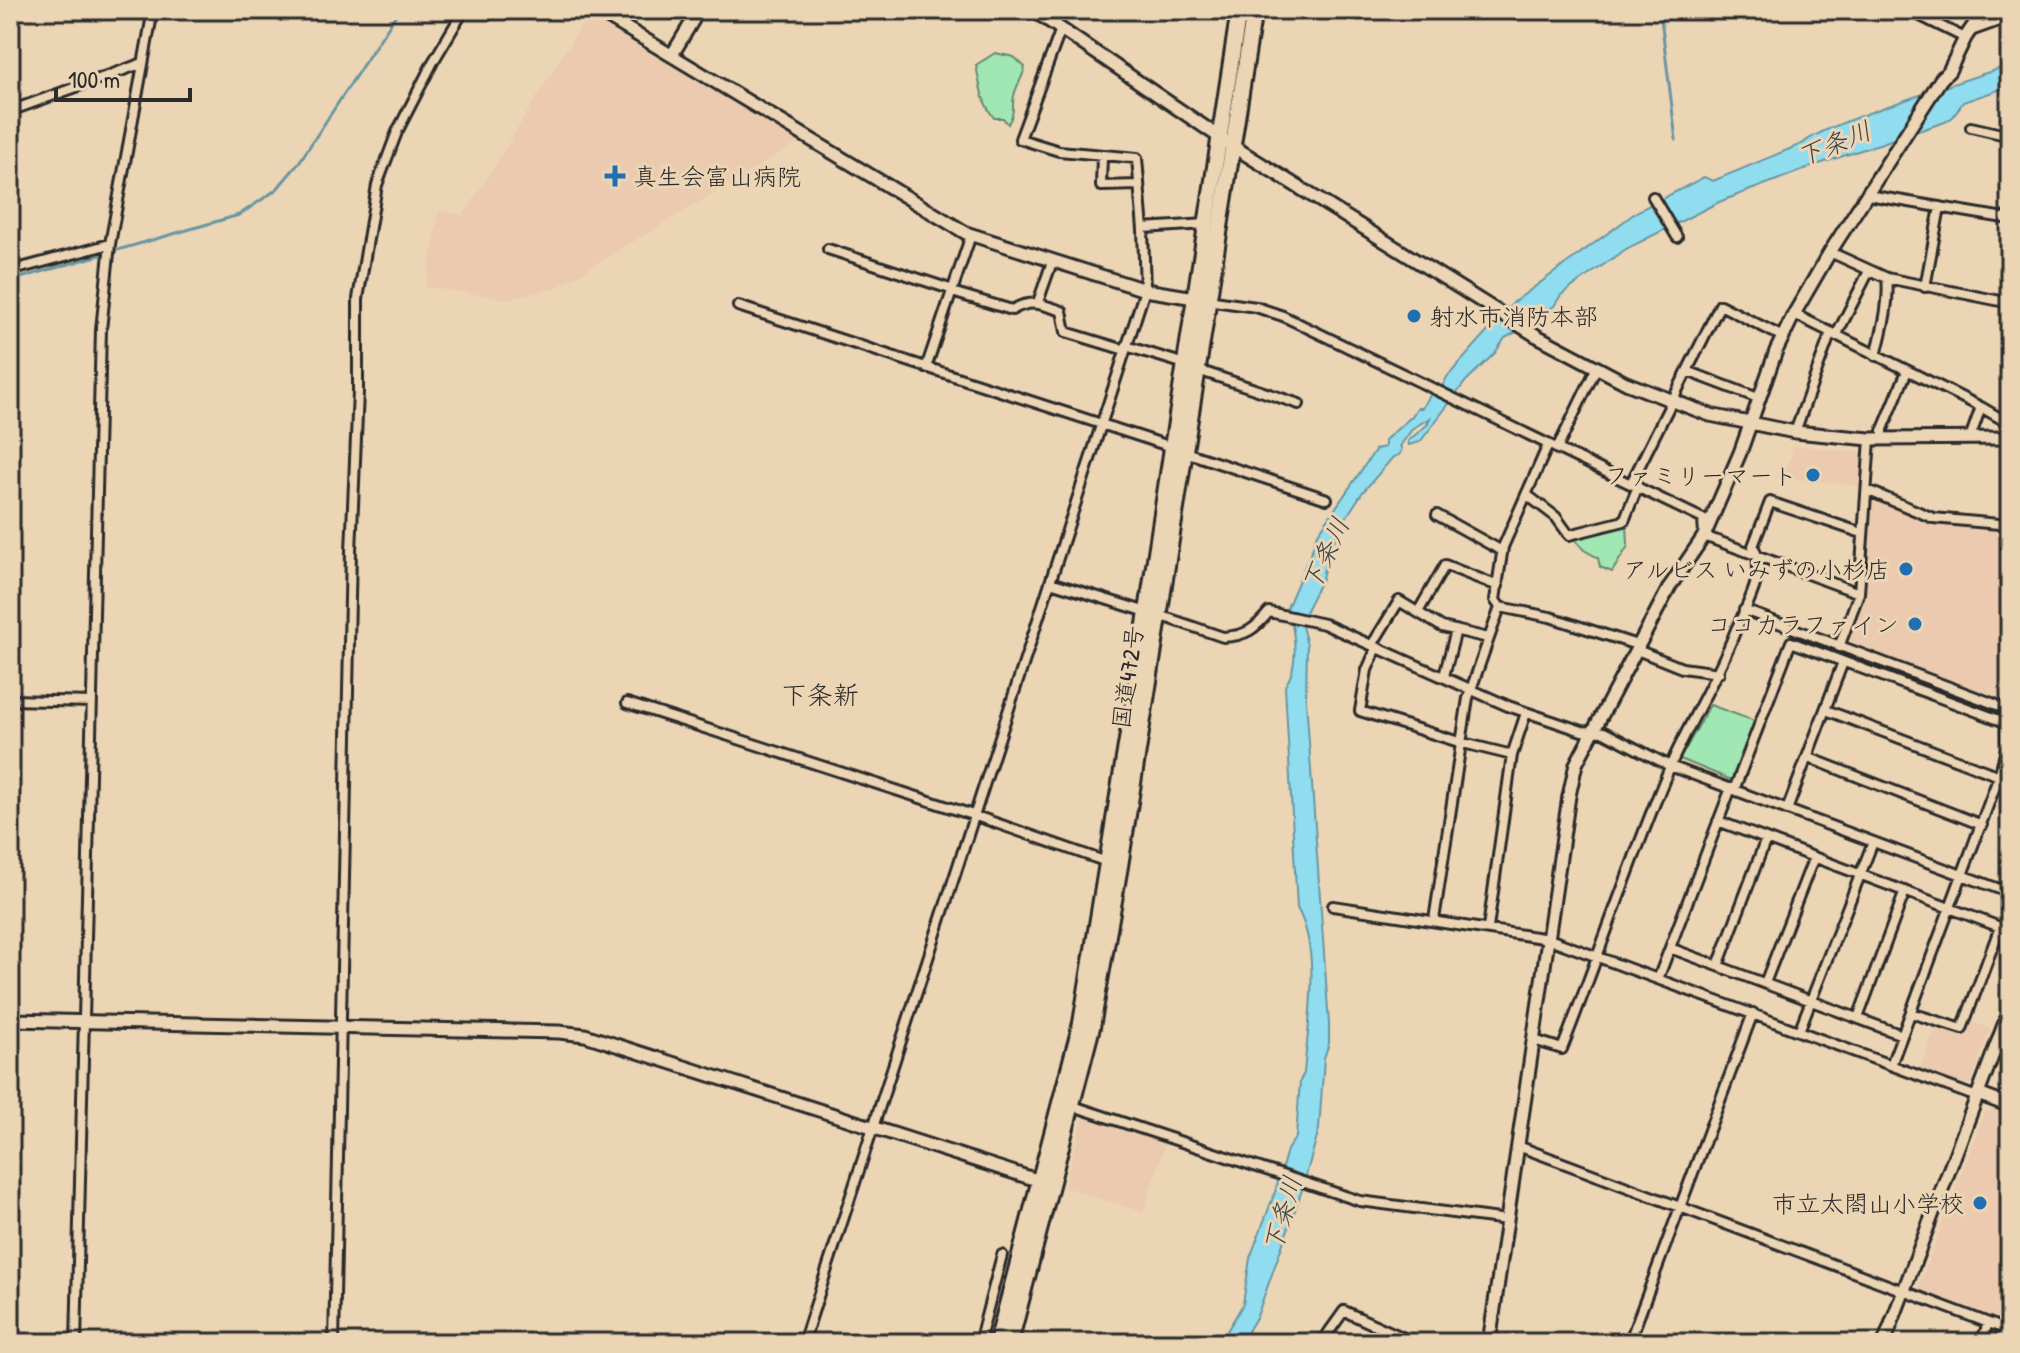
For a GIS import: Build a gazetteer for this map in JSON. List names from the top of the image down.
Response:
{
  "streets": {
    "highway": ["国道472号"]
  },
  "districts": ["下条新"],
  "water": ["下条川"],
  "places": {
    "health": ["真生会富山病院"],
    "other": [
      "射水市消防本部",
      "ファミリーマート",
      "アルビス いみずの小杉店",
      "ココカラファイン",
      "市立太閤山小学校"
    ]
  },
  "scale_bar": "100 m"
}
